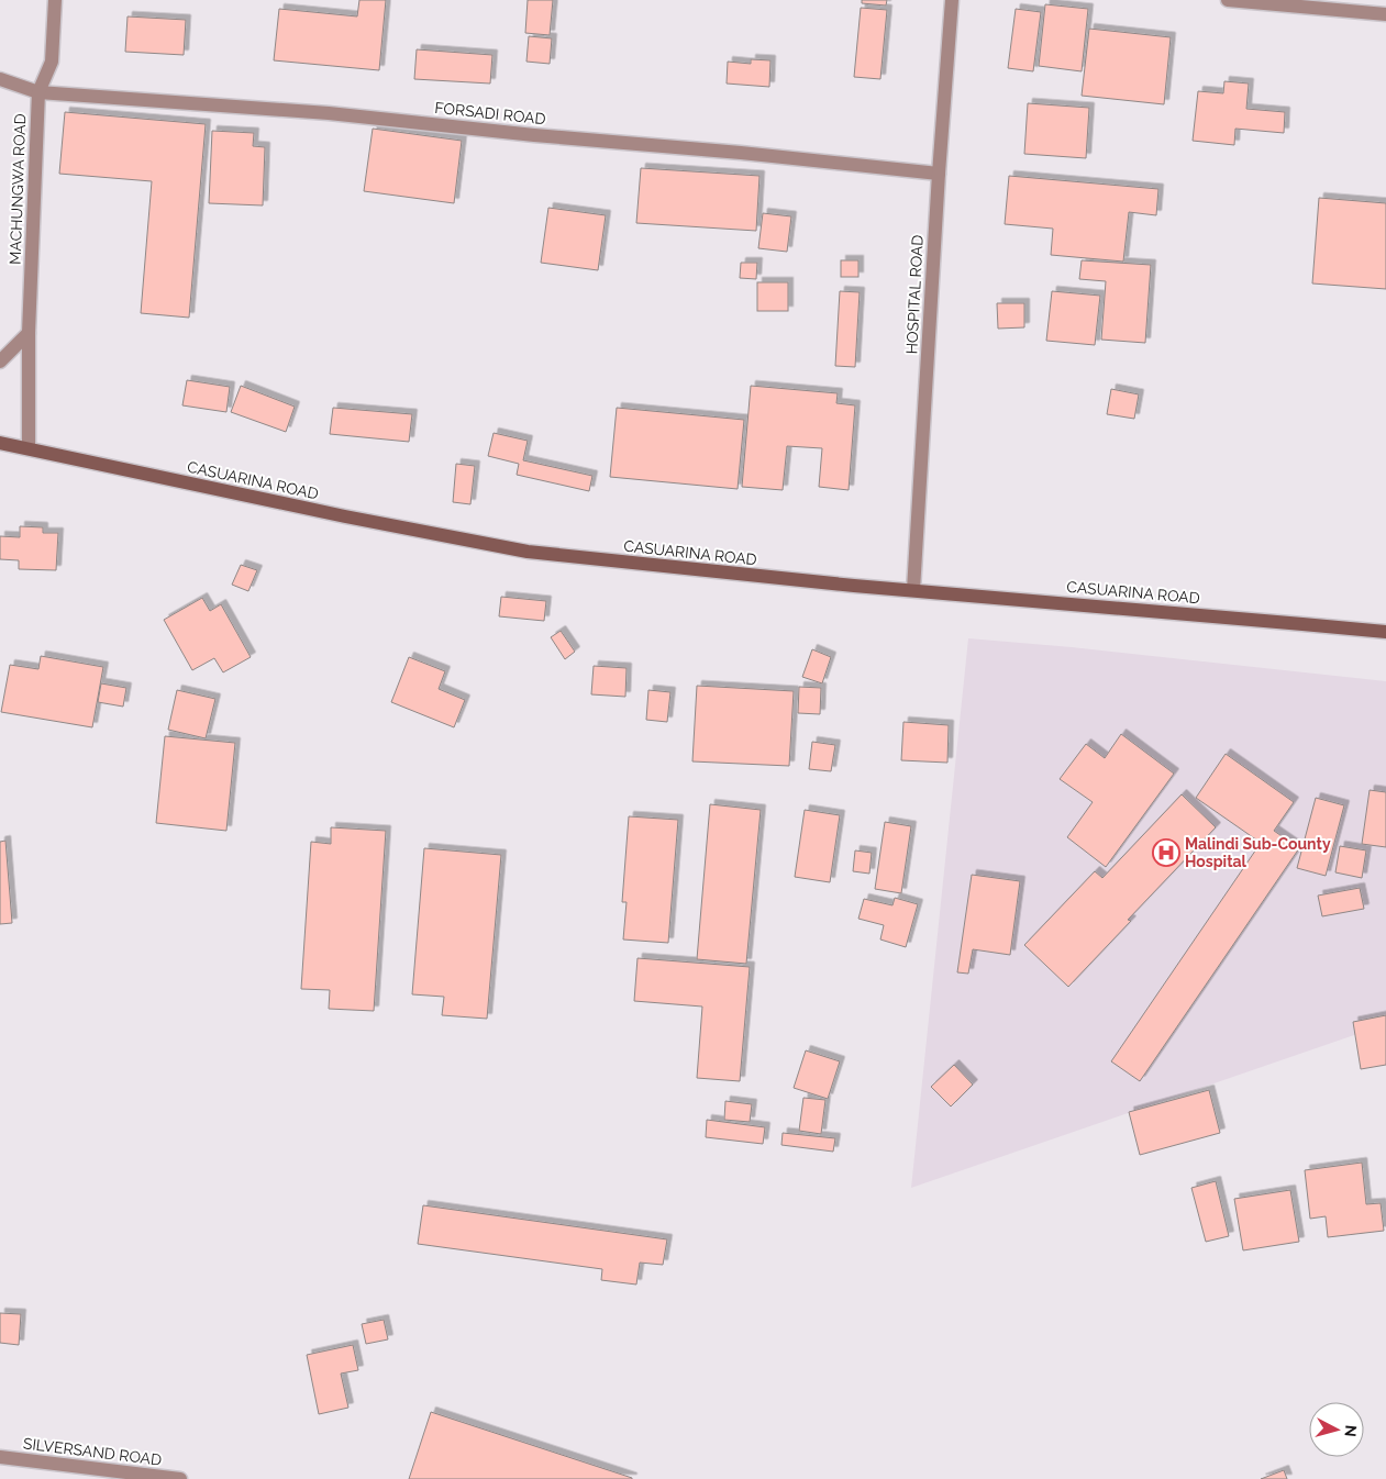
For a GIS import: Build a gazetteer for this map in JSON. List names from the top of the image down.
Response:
{
  "streets": {
    "street": [
      "FORSADI ROAD",
      "MACHUNGWA ROAD",
      "HOSPITAL ROAD",
      "CASUARINA ROAD",
      "SILVERSAND ROAD"
    ]
  },
  "crossings": [
    ["FORSADI ROAD", "MACHUNGWA ROAD"],
    ["FORSADI ROAD", "HOSPITAL ROAD"],
    ["MACHUNGWA ROAD", "CASUARINA ROAD"],
    ["HOSPITAL ROAD", "CASUARINA ROAD"]
  ],
  "places": {
    "hospital": ["Malindi Sub-County Hospital"]
  },
  "north": "right"
}
